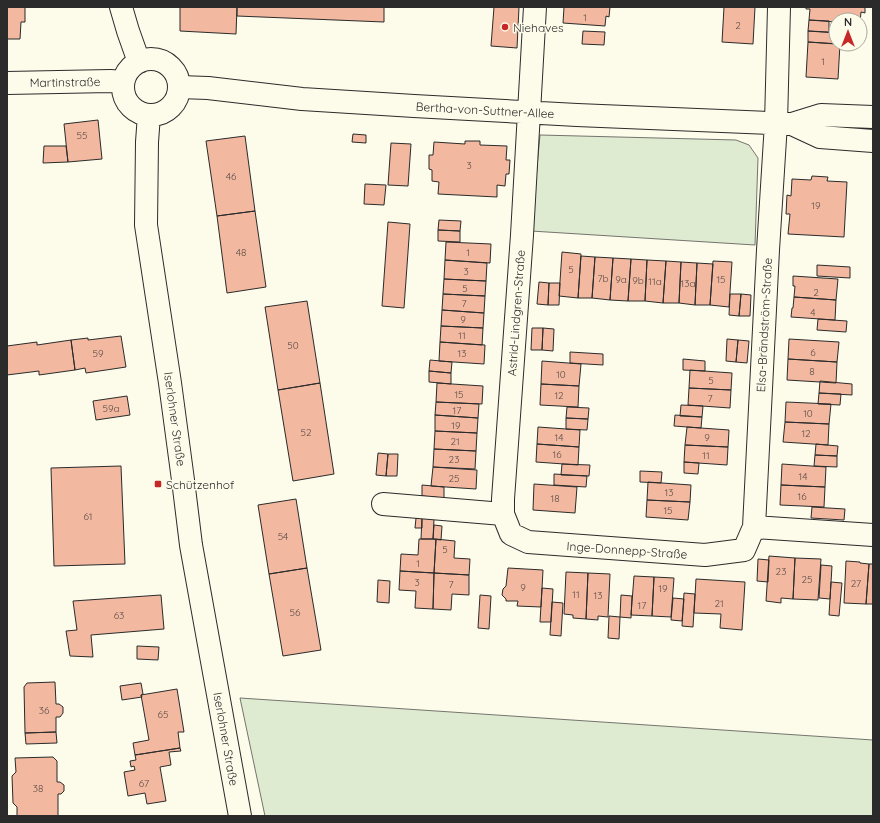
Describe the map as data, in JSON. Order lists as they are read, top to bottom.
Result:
{
  "streets": {
    "street": [
      "Martinstraße",
      "Bertha-von-Suttner-Allee",
      "Astrid-Lindgren-Straße",
      "Elsa-Brändström-Straße",
      "Iserlohner Straße",
      "Inge-Donnepp-Straße"
    ]
  },
  "crossings": [
    ["Martinstraße", "Bertha-von-Suttner-Allee"],
    ["Martinstraße", "Iserlohner Straße"],
    ["Bertha-von-Suttner-Allee", "Astrid-Lindgren-Straße"],
    ["Bertha-von-Suttner-Allee", "Elsa-Brändström-Straße"],
    ["Bertha-von-Suttner-Allee", "Iserlohner Straße"],
    ["Astrid-Lindgren-Straße", "Inge-Donnepp-Straße"],
    ["Elsa-Brändström-Straße", "Inge-Donnepp-Straße"]
  ],
  "places": {
    "other": ["Niehaves"],
    "transit": ["Schützenhof"]
  },
  "house_numbers": [
    "1",
    "2",
    "1",
    "55",
    "3",
    "46",
    "19",
    "48",
    "1",
    "5",
    "3",
    "7b",
    "9a",
    "15",
    "9b",
    "11a",
    "13a",
    "5",
    "2",
    "7",
    "4",
    "9",
    "11",
    "50",
    "6",
    "59",
    "13",
    "8",
    "10",
    "5",
    "15",
    "12",
    "7",
    "59a",
    "17",
    "10",
    "19",
    "52",
    "12",
    "14",
    "9",
    "21",
    "16",
    "11",
    "23",
    "14",
    "25",
    "13",
    "16",
    "18",
    "15",
    "61",
    "54",
    "5",
    "1",
    "23",
    "25",
    "3",
    "27",
    "7",
    "9",
    "19",
    "11",
    "13",
    "21",
    "17",
    "56",
    "63",
    "36",
    "65",
    "67",
    "38"
  ],
  "north": "top"
}
